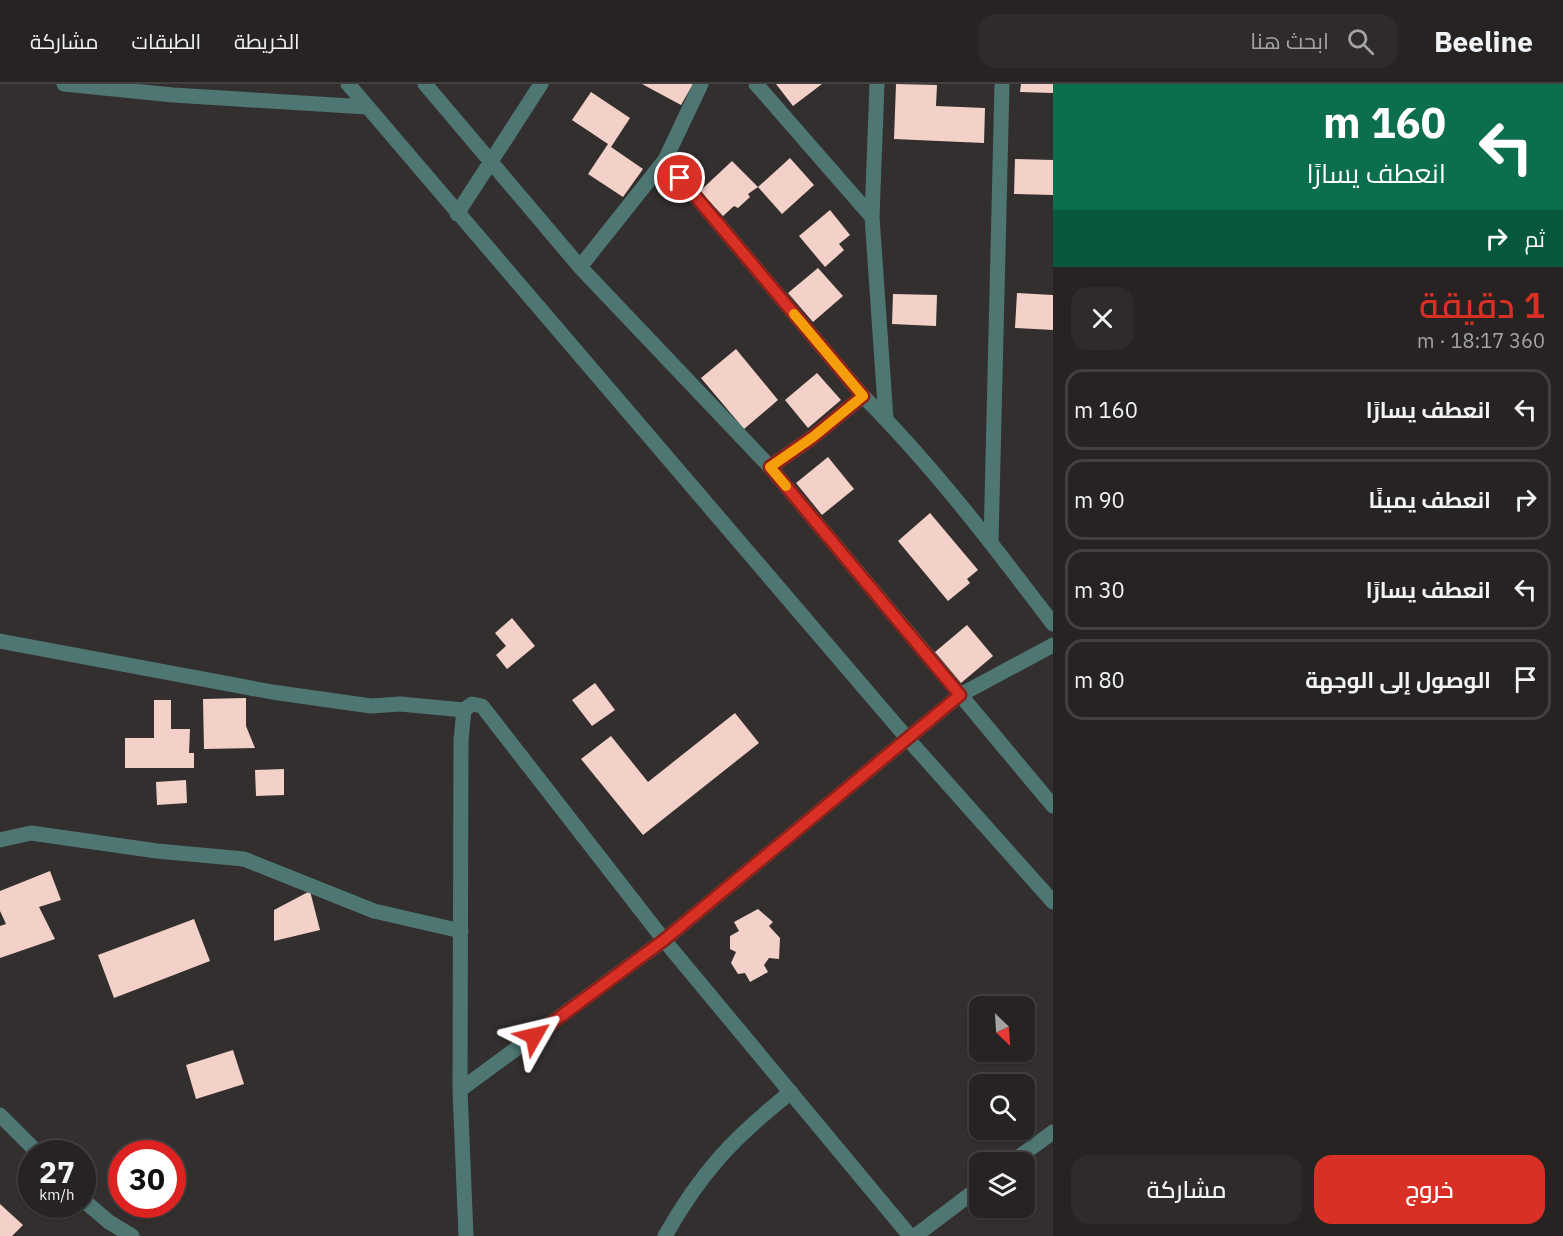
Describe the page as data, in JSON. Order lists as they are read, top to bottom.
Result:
{
  "north": "bottom right",
  "page": {
    "header": "Beeline",
    "search": "ابحث هنا",
    "nav": ["الخريطة", "الطبقات", "مشاركة"],
    "turn": ["160 m", "انعطف يسارًا"],
    "then": "ثم",
    "heading": ["1 دقيقة", "360 m · 18:17"],
    "list": [
      {
        "name": "انعطف يسارًا",
        "value": "160 m"
      },
      {
        "name": "انعطف يمينًا",
        "value": "90 m"
      },
      {
        "name": "انعطف يسارًا",
        "value": "30 m"
      },
      {
        "name": "الوصول إلى الوجهة",
        "value": "80 m"
      }
    ],
    "speed": "27 km/h",
    "limit": "30",
    "buttons": ["خروج", "مشاركة"]
  }
}
